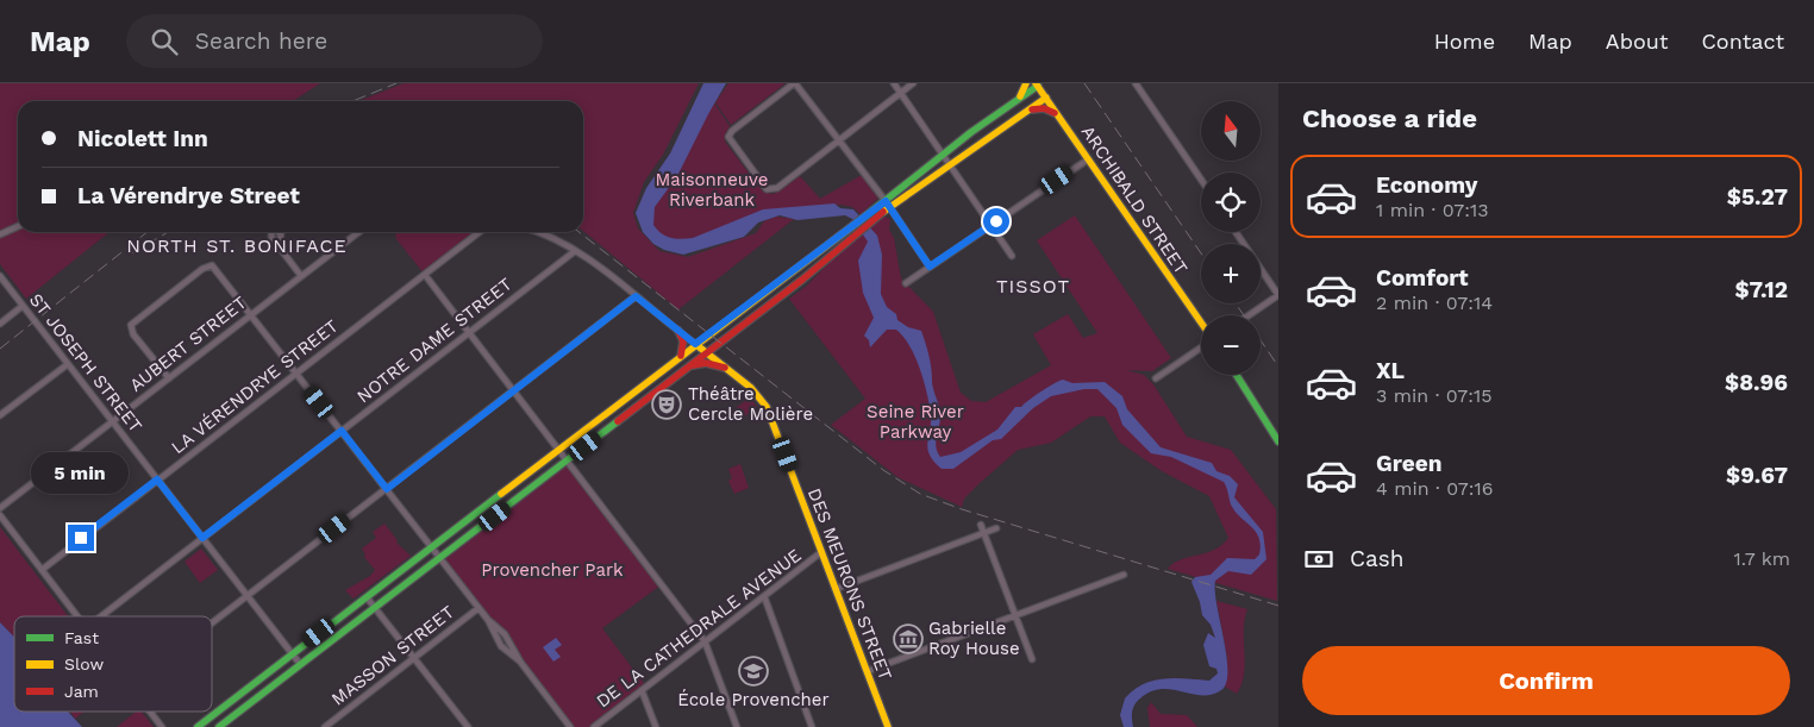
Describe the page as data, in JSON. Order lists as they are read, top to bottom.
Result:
{
  "streets": {
    "main road": ["ARCHIBALD STREET", "DES MEURONS STREET"],
    "street": [
      "NOTRE DAME STREET",
      "AUBERT STREET",
      "ST JOSEPH STREET",
      "LA VÉRENDRYE STREET",
      "DE LA CATHEDRALE AVENUE",
      "MASSON STREET"
    ]
  },
  "crossings": [
    ["NOTRE DAME STREET", "ST JOSEPH STREET"],
    ["AUBERT STREET", "ST JOSEPH STREET"],
    ["ST JOSEPH STREET", "LA VÉRENDRYE STREET"],
    ["DES MEURONS STREET", "DE LA CATHEDRALE AVENUE"]
  ],
  "districts": ["NORTH ST. BONIFACE", "TISSOT"],
  "parks": ["Maisonneuve Riverbank", "Seine River Parkway", "Provencher Park"],
  "places": {
    "theatre": ["Théâtre Cercle Molière"],
    "museum": ["Gabrielle Roy House"],
    "school or university": ["École Provencher"]
  },
  "legend": ["Fast", "Slow", "Jam"],
  "north": "top",
  "page": {
    "header": "Map",
    "search": "Search here",
    "nav": [
      "Home",
      "Map",
      "About",
      "Contact"
    ],
    "heading": "Choose a ride",
    "map_buttons": ["+", "−"],
    "banner": ["Nicolett Inn", "La Vérendrye Street"],
    "list": [
      {
        "name": "Economy",
        "note": "1 min · 07:13",
        "value": "$5.27"
      },
      {
        "name": "Comfort",
        "note": "2 min · 07:14",
        "value": "$7.12"
      },
      {
        "name": "XL",
        "note": "3 min · 07:15",
        "value": "$8.96"
      },
      {
        "name": "Green",
        "note": "4 min · 07:16",
        "value": "$9.67"
      }
    ],
    "bubble": "5 min",
    "pay": ["Cash", "1.7 km"],
    "buttons": "Confirm"
  }
}
